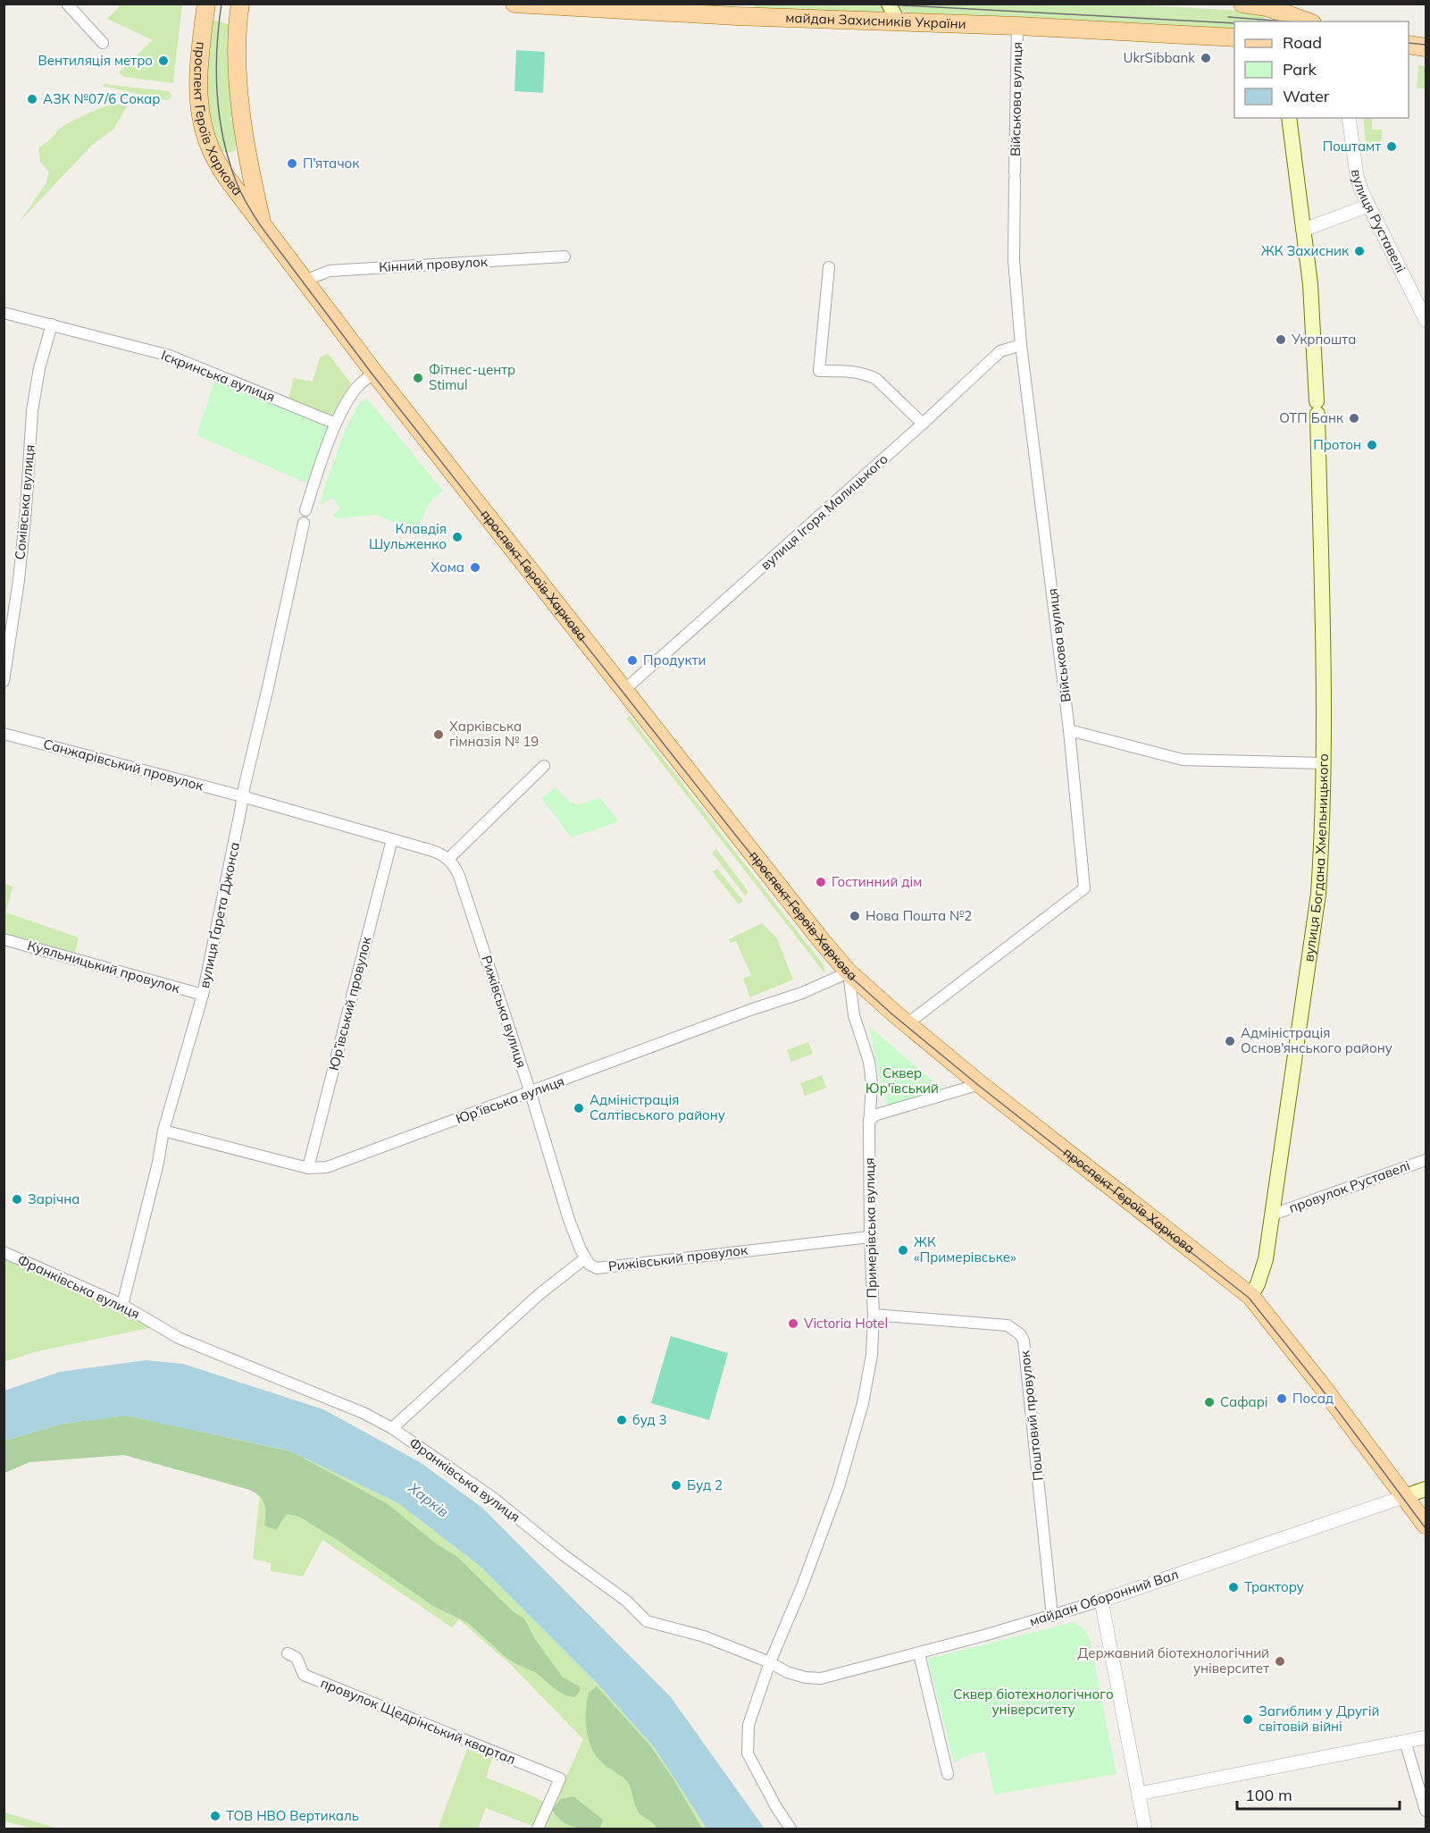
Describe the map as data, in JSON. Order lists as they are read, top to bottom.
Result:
{
  "streets": {
    "main road": ["майдан Захисників України", "проспект Героїв Харкова", "вулиця Богдана Хмельницького"],
    "street": [
      "Військова вулиця",
      "вулиця Руставелі",
      "Кінний провулок",
      "Іскринська вулиця",
      "Сомівська вулиця",
      "вулиця Ігоря Малицького",
      "Санжарівський провулок",
      "вулиця Ґарета Джонса",
      "Куяльницький провулок",
      "Юр’ївський провулок",
      "Рижівська вулиця",
      "Юр’ївська вулиця",
      "провулок Руставелі",
      "Примерівська вулиця",
      "Рижівський провулок",
      "Франківська вулиця",
      "Поштовий провулок",
      "майдан Оборонний Вал",
      "провулок Щедрінський квартал"
    ]
  },
  "crossings": [
    ["майдан Захисників України", "Військова вулиця"],
    ["Військова вулиця", "проспект Героїв Харкова"],
    ["Військова вулиця", "вулиця Ігоря Малицького"],
    ["проспект Героїв Харкова", "Кінний провулок"],
    ["проспект Героїв Харкова", "вулиця Ігоря Малицького"],
    ["проспект Героїв Харкова", "вулиця Богдана Хмельницького"],
    ["проспект Героїв Харкова", "Юр’ївська вулиця"],
    ["проспект Героїв Харкова", "Примерівська вулиця"],
    ["проспект Героїв Харкова", "майдан Оборонний Вал"],
    ["Іскринська вулиця", "Сомівська вулиця"],
    ["Санжарівський провулок", "вулиця Ґарета Джонса"],
    ["вулиця Богдана Хмельницького", "провулок Руставелі"],
    ["вулиця Ґарета Джонса", "Куяльницький провулок"],
    ["вулиця Ґарета Джонса", "Юр’ївська вулиця"],
    ["вулиця Ґарета Джонса", "Франківська вулиця"],
    ["Юр’ївський провулок", "Юр’ївська вулиця"],
    ["Рижівська вулиця", "Юр’ївська вулиця"],
    ["Рижівська вулиця", "Рижівський провулок"],
    ["Юр’ївська вулиця", "Примерівська вулиця"],
    ["Примерівська вулиця", "Рижівський провулок"],
    ["Примерівська вулиця", "Франківська вулиця"],
    ["Примерівська вулиця", "Поштовий провулок"],
    ["Франківська вулиця", "майдан Оборонний Вал"],
    ["Поштовий провулок", "майдан Оборонний Вал"]
  ],
  "water": ["Харків"],
  "parks": ["Сквер Юр'ївський", "Сквер біотехнологічного університету"],
  "places": [
    "UkrSibbank",
    "Вентиляція метро",
    "АЗК №07/6 Сокар",
    "Поштамт",
    "П'ятачок",
    "ЖК Захисник",
    "Укрпошта",
    "Фітнес-центр Stimul",
    "ОТП Банк",
    "Протон",
    "Клавдія Шульженко",
    "Хома",
    "Продукти",
    "Харківська гімназія № 19",
    "Гостинний дім",
    "Нова Пошта №2",
    "Адміністрація Основ'янського району",
    "Адміністрація Салтівського району",
    "Зарічна",
    "ЖК «Примерівське»",
    "Victoria Hotel",
    "Посад",
    "Сафарі",
    "буд 3",
    "Буд 2",
    "Трактору",
    "Державний біотехнологічний університет",
    "Загиблим у Другій світовій війні",
    "ТОВ НВО Вертикаль"
  ],
  "legend": ["Road", "Park", "Water"],
  "scale_bar": "100 m"
}
